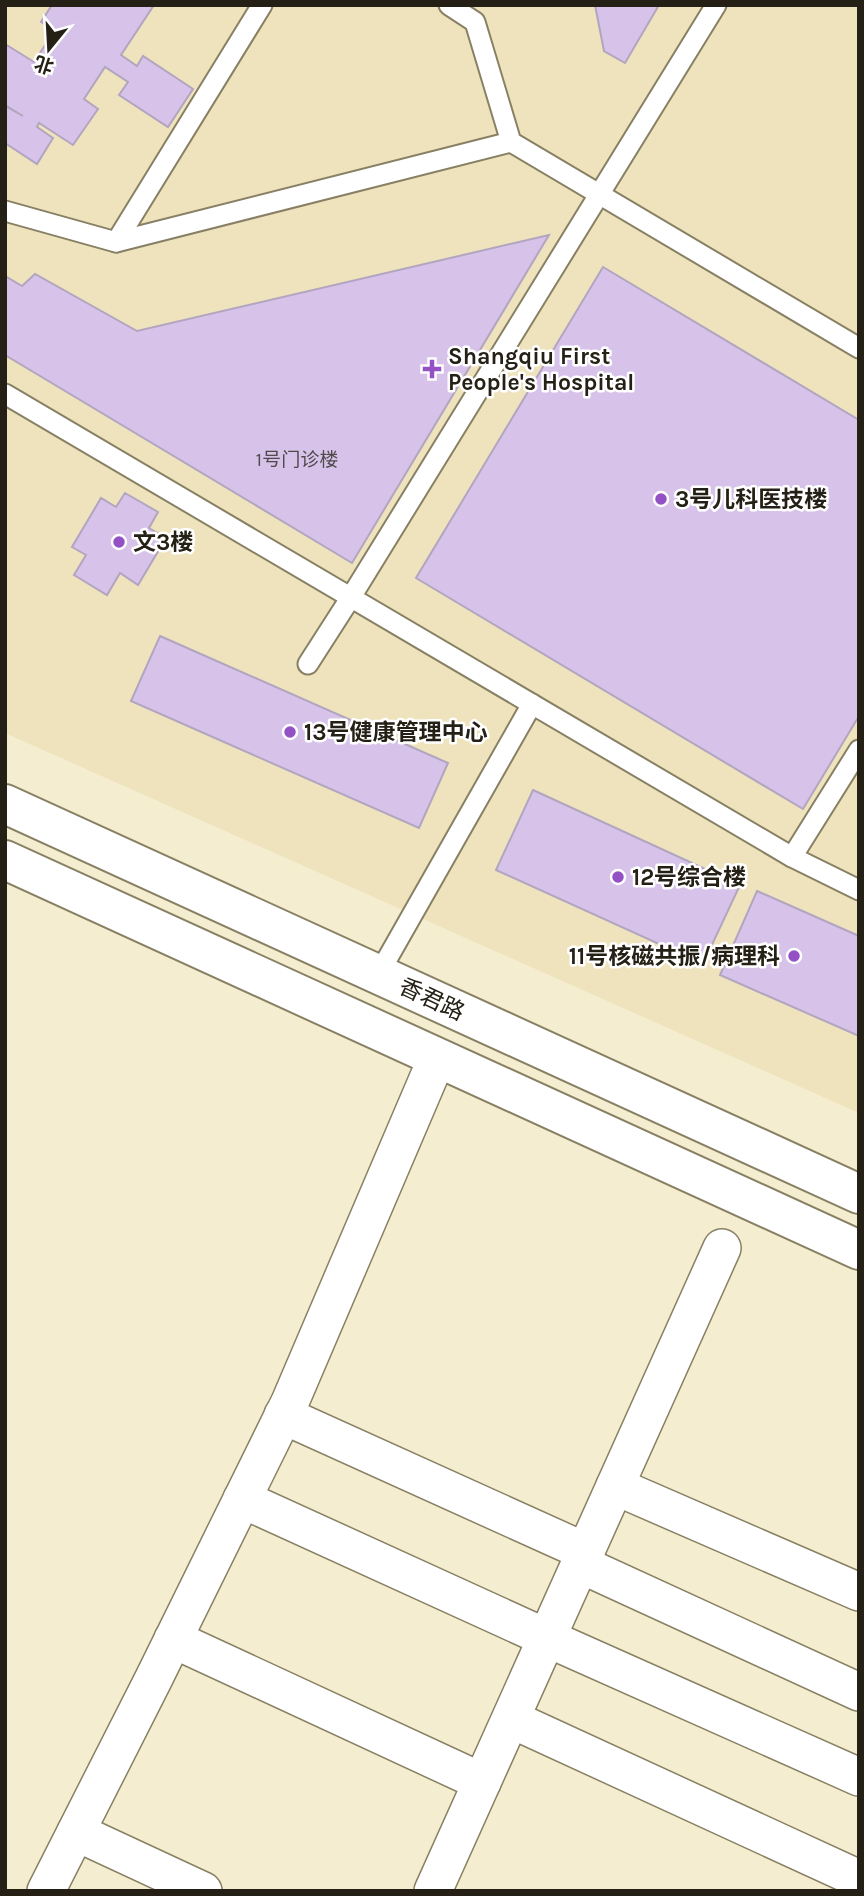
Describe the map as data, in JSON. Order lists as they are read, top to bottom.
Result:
{
  "streets": {
    "main road": ["香君路"]
  },
  "places": {
    "health": ["Shangqiu First People's Hospital"],
    "other": [
      "3号儿科医技楼",
      "文3楼",
      "13号健康管理中心",
      "12号综合楼",
      "11号核磁共振/病理科"
    ]
  },
  "house_numbers": ["1号门诊楼"],
  "north": "bottom"
}
